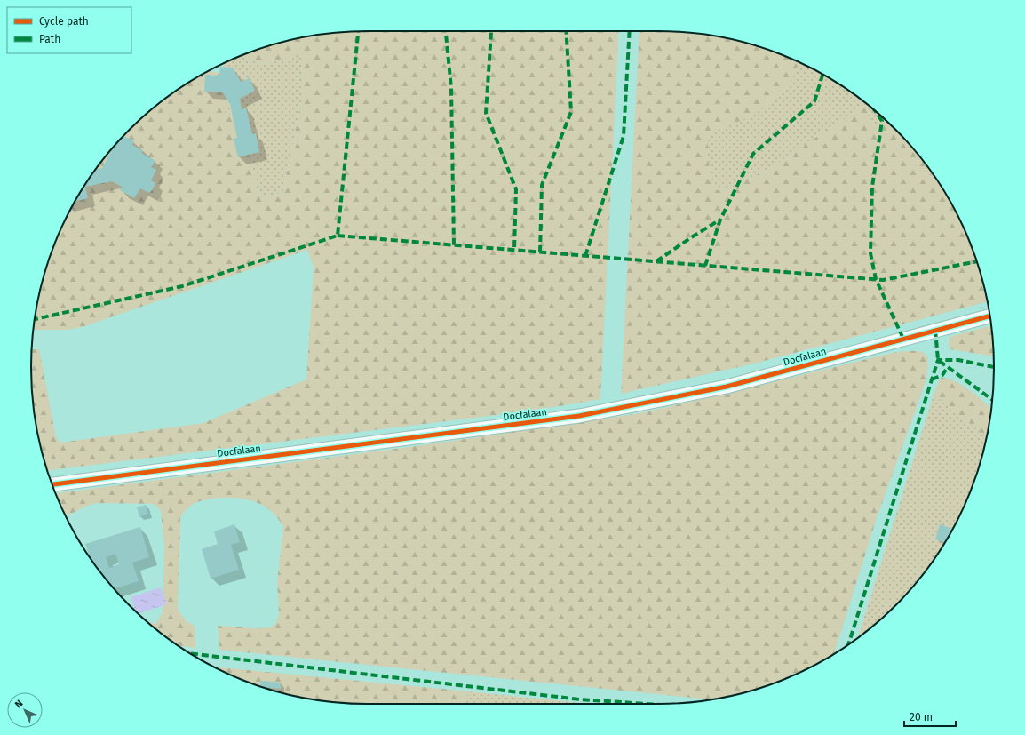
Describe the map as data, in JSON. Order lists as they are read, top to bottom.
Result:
{
  "streets": {
    "street": ["Docfalaan"]
  },
  "legend": ["Cycle path", "Path"],
  "scale_bar": "20 m",
  "north": "top left"
}
